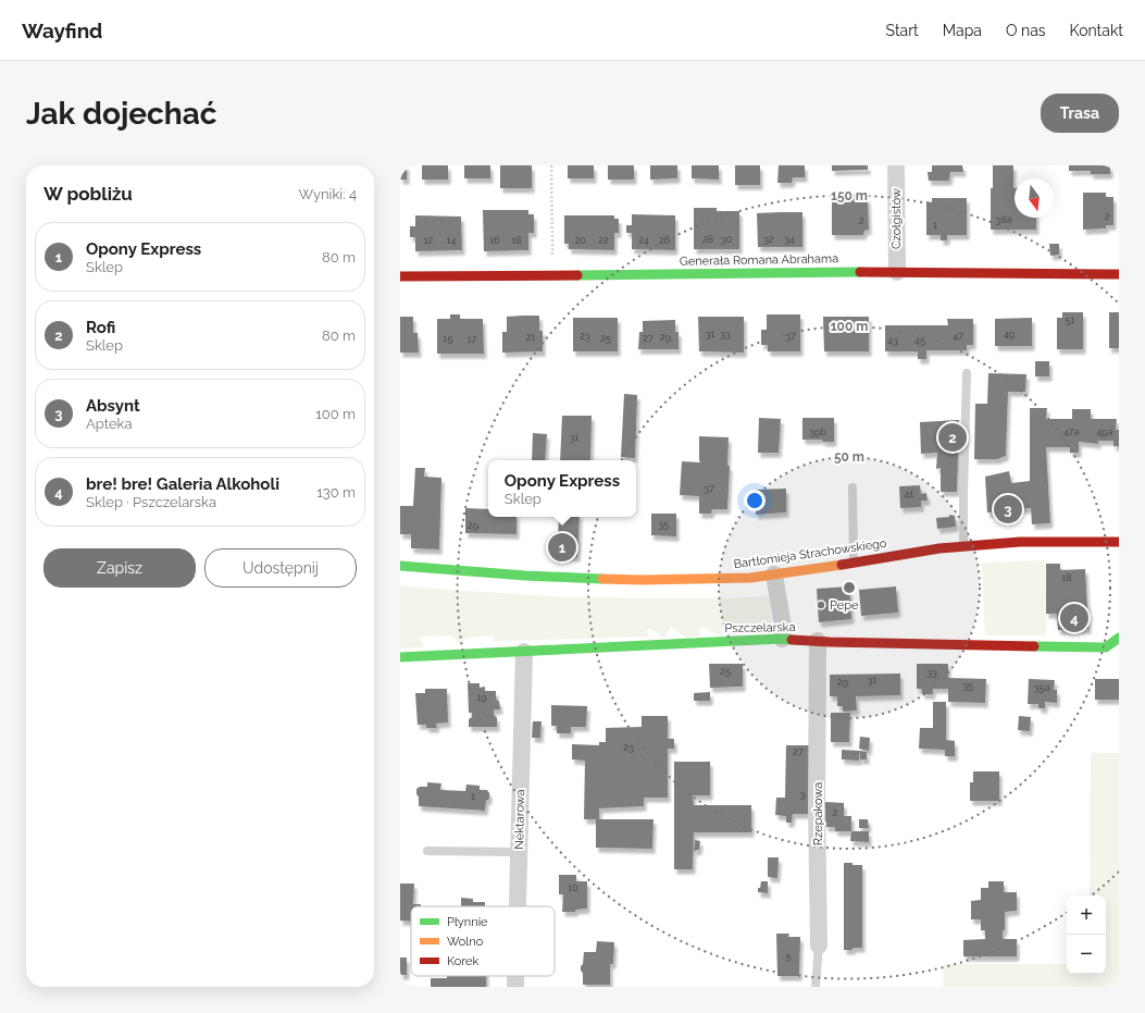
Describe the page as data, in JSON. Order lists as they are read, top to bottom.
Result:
{
  "streets": {
    "street": [
      "Czołgistów",
      "Generała Romana Abrahama",
      "Bartłomieja Strachowskiego",
      "Pszczelarska",
      "Rzepakowa",
      "Nektarowa"
    ]
  },
  "crossings": [
    ["Czołgistów", "Generała Romana Abrahama"],
    ["Pszczelarska", "Rzepakowa"],
    ["Pszczelarska", "Nektarowa"]
  ],
  "places": ["Pepe"],
  "house_numbers": [
    "2",
    "38a",
    "2",
    "1",
    "28",
    "30",
    "32",
    "34",
    "12",
    "14",
    "16",
    "18",
    "20",
    "22",
    "24",
    "26",
    "51",
    "31",
    "33",
    "49",
    "23",
    "37",
    "47",
    "21",
    "29",
    "15",
    "25",
    "27",
    "17",
    "43",
    "45",
    "39b",
    "47a",
    "49a",
    "31",
    "37",
    "41",
    "35",
    "29",
    "18",
    "25",
    "33",
    "31",
    "29",
    "35",
    "35a",
    "19",
    "23",
    "27",
    "3",
    "1",
    "2",
    "10",
    "5"
  ],
  "legend": ["Płynnie", "Wolno", "Korek"],
  "north": "bottom",
  "page": {
    "header": "Wayfind",
    "nav": [
      "Start",
      "Mapa",
      "O nas",
      "Kontakt"
    ],
    "buttons": [
      "Trasa",
      ["Zapisz", "Udostępnij"]
    ],
    "title": "Jak dojechać",
    "heading": ["W pobliżu", "Wyniki: 4"],
    "list": [
      {
        "mark": "1",
        "name": "Opony Express",
        "note": "Sklep",
        "value": "80 m"
      },
      {
        "mark": "2",
        "name": "Rofi",
        "note": "Sklep",
        "value": "80 m"
      },
      {
        "mark": "3",
        "name": "Absynt",
        "note": "Apteka",
        "value": "100 m"
      },
      {
        "mark": "4",
        "name": "bre! bre! Galeria Alkoholi",
        "note": "Sklep · Pszczelarska",
        "value": "130 m"
      }
    ],
    "pins": [
      "2",
      "3",
      "1",
      "4"
    ],
    "popup": ["Opony Express", "Sklep"],
    "map_buttons": ["+", "−"]
  },
  "rings": ["150 m", "100 m", "50 m"]
}
